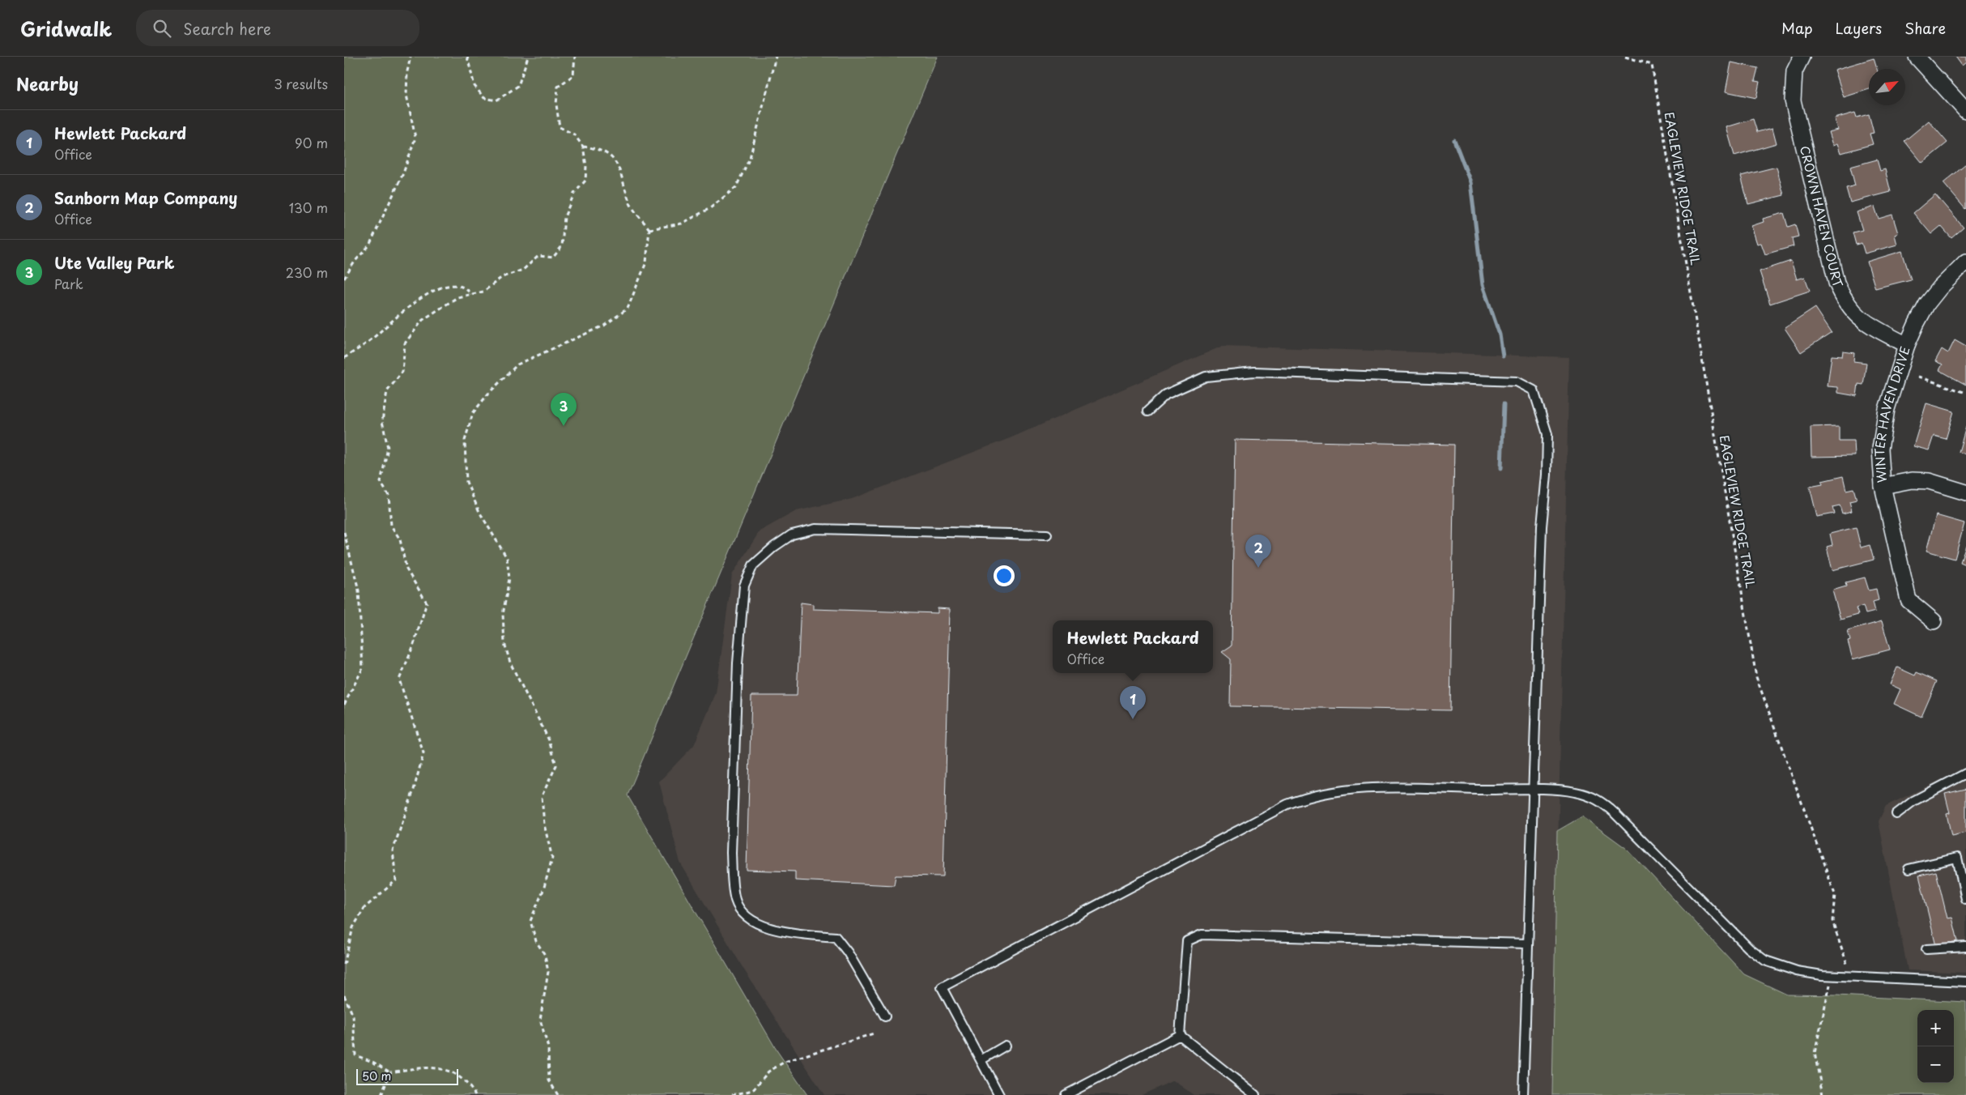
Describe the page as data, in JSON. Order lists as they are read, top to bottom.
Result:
{
  "streets": {
    "street": ["CROWN HAVEN COURT", "WINTER HAVEN DRIVE"],
    "path": ["EAGLEVIEW RIDGE TRAIL"]
  },
  "crossings": [
    ["CROWN HAVEN COURT", "WINTER HAVEN DRIVE"]
  ],
  "scale_bar": "50 m",
  "north": "top right",
  "page": {
    "header": "Gridwalk",
    "search": "Search here",
    "nav": ["Map", "Layers", "Share"],
    "heading": ["Nearby", "3 results"],
    "list": [
      {
        "mark": "1",
        "name": "Hewlett Packard",
        "note": "Office",
        "value": "90 m"
      },
      {
        "mark": "2",
        "name": "Sanborn Map Company",
        "note": "Office",
        "value": "130 m"
      },
      {
        "mark": "3",
        "name": "Ute Valley Park",
        "note": "Park",
        "value": "230 m"
      }
    ],
    "pins": ["3", "2", "1"],
    "popup": ["Hewlett Packard", "Office"],
    "map_buttons": ["+", "−"],
    "scale": "50 m"
  }
}
